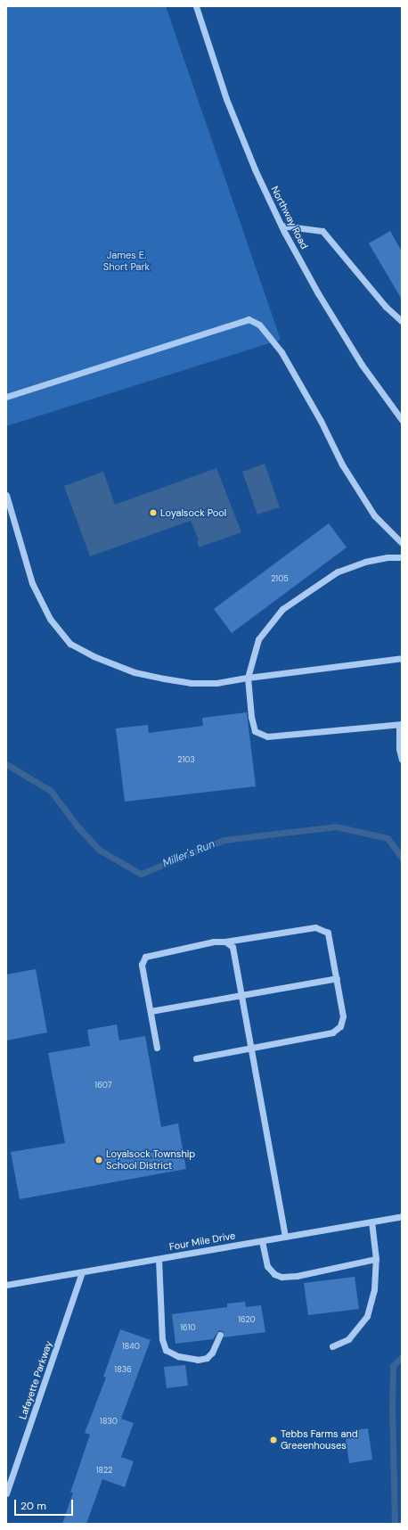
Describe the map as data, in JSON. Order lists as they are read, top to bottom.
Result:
{
  "streets": {
    "street": ["Northway Road", "Four Mile Drive", "Lafayette Parkway"]
  },
  "crossings": [
    ["Four Mile Drive", "Lafayette Parkway"]
  ],
  "water": ["Miller's Run"],
  "parks": ["James E. Short Park"],
  "places": ["Loyalsock Pool", "Loyalsock Township School District", "Tebbs Farms and Greeenhouses"],
  "house_numbers": [
    "2105",
    "2103",
    "1607",
    "1620",
    "1610",
    "1840",
    "1836",
    "1830",
    "1822"
  ],
  "scale_bar": "20 m"
}
